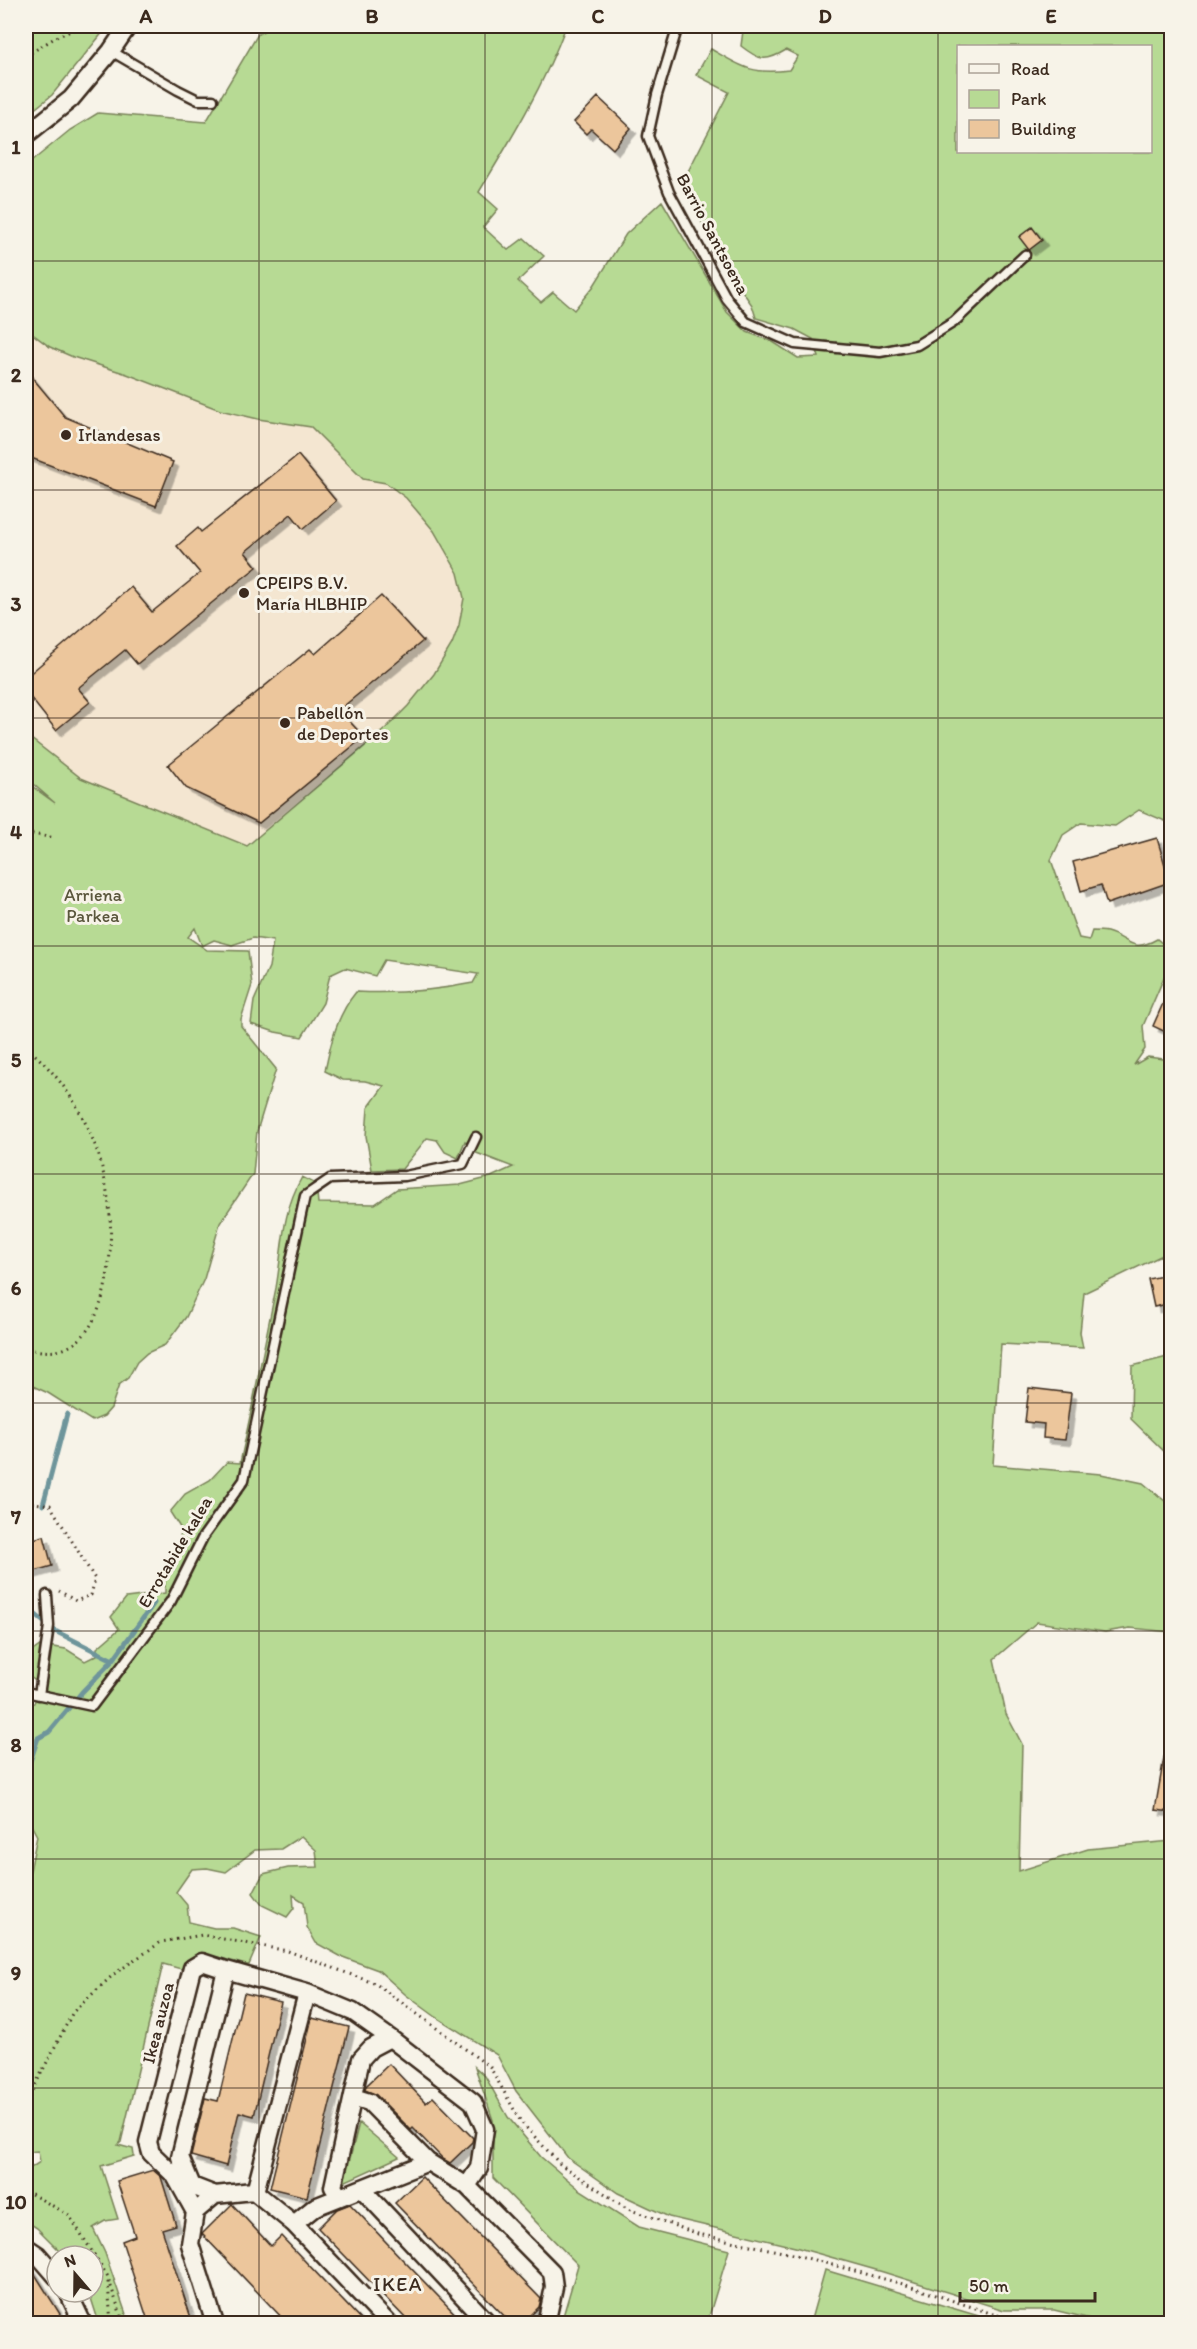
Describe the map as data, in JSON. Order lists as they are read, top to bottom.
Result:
{
  "streets": {
    "street": ["Ikea auzoa"],
    "lane": ["Barrio Santsoena", "Errotabide kalea"]
  },
  "districts": ["IKEA"],
  "parks": ["Arriena Parkea"],
  "places": ["Irlandesas", "CPEIPS B.V. María HLBHIP", "Pabellón de Deportes"],
  "legend": ["Road", "Park", "Building"],
  "scale_bar": "50 m",
  "north": "top",
  "grid": {
    "columns": [
      "A",
      "B",
      "C",
      "D",
      "E"
    ],
    "rows": [
      "1",
      "2",
      "3",
      "4",
      "5",
      "6",
      "7",
      "8",
      "9",
      "10"
    ]
  }
}
